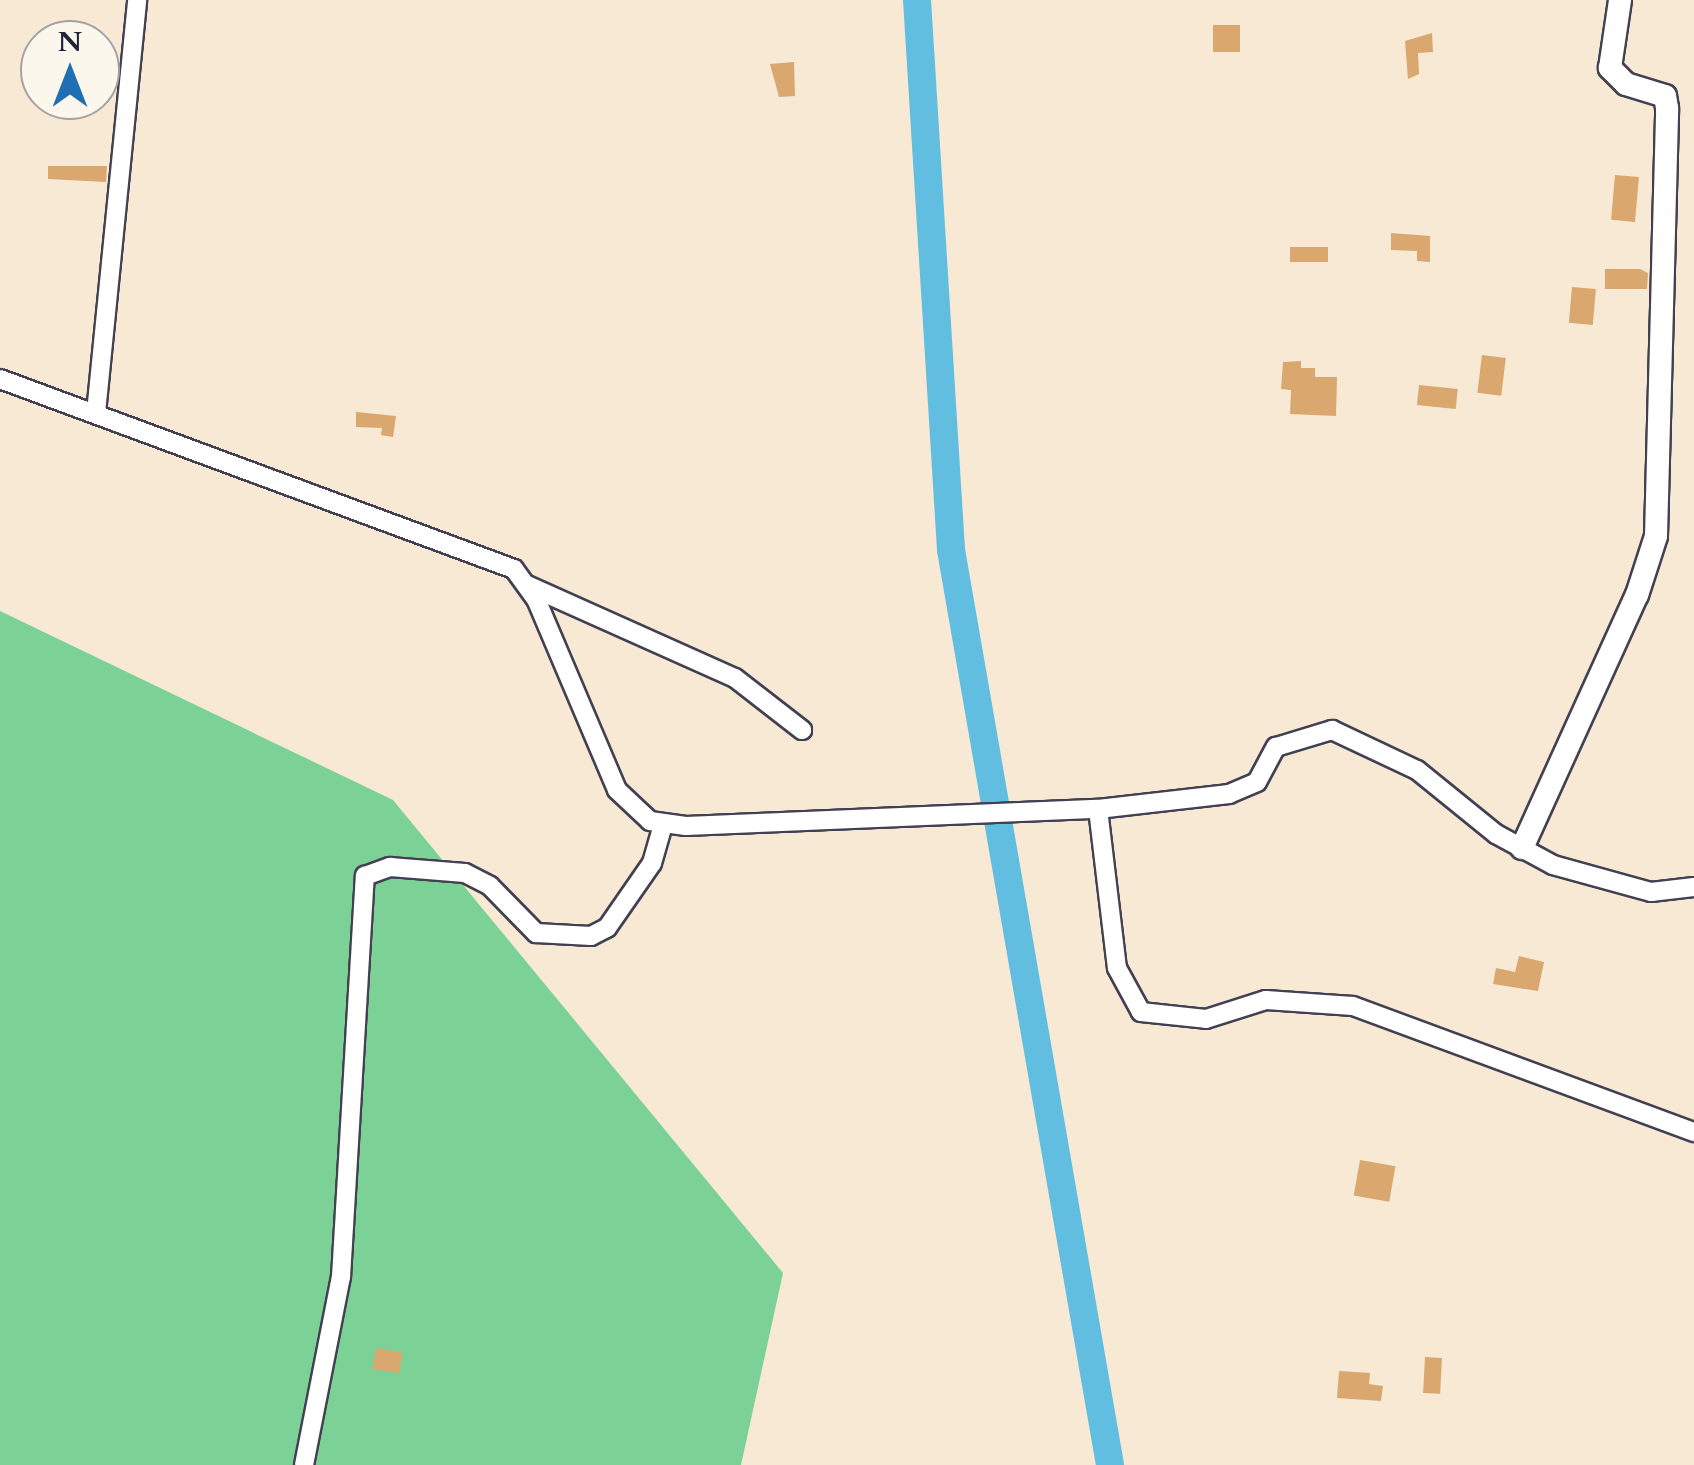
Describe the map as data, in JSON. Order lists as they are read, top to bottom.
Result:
{
  "north": "top"
}
